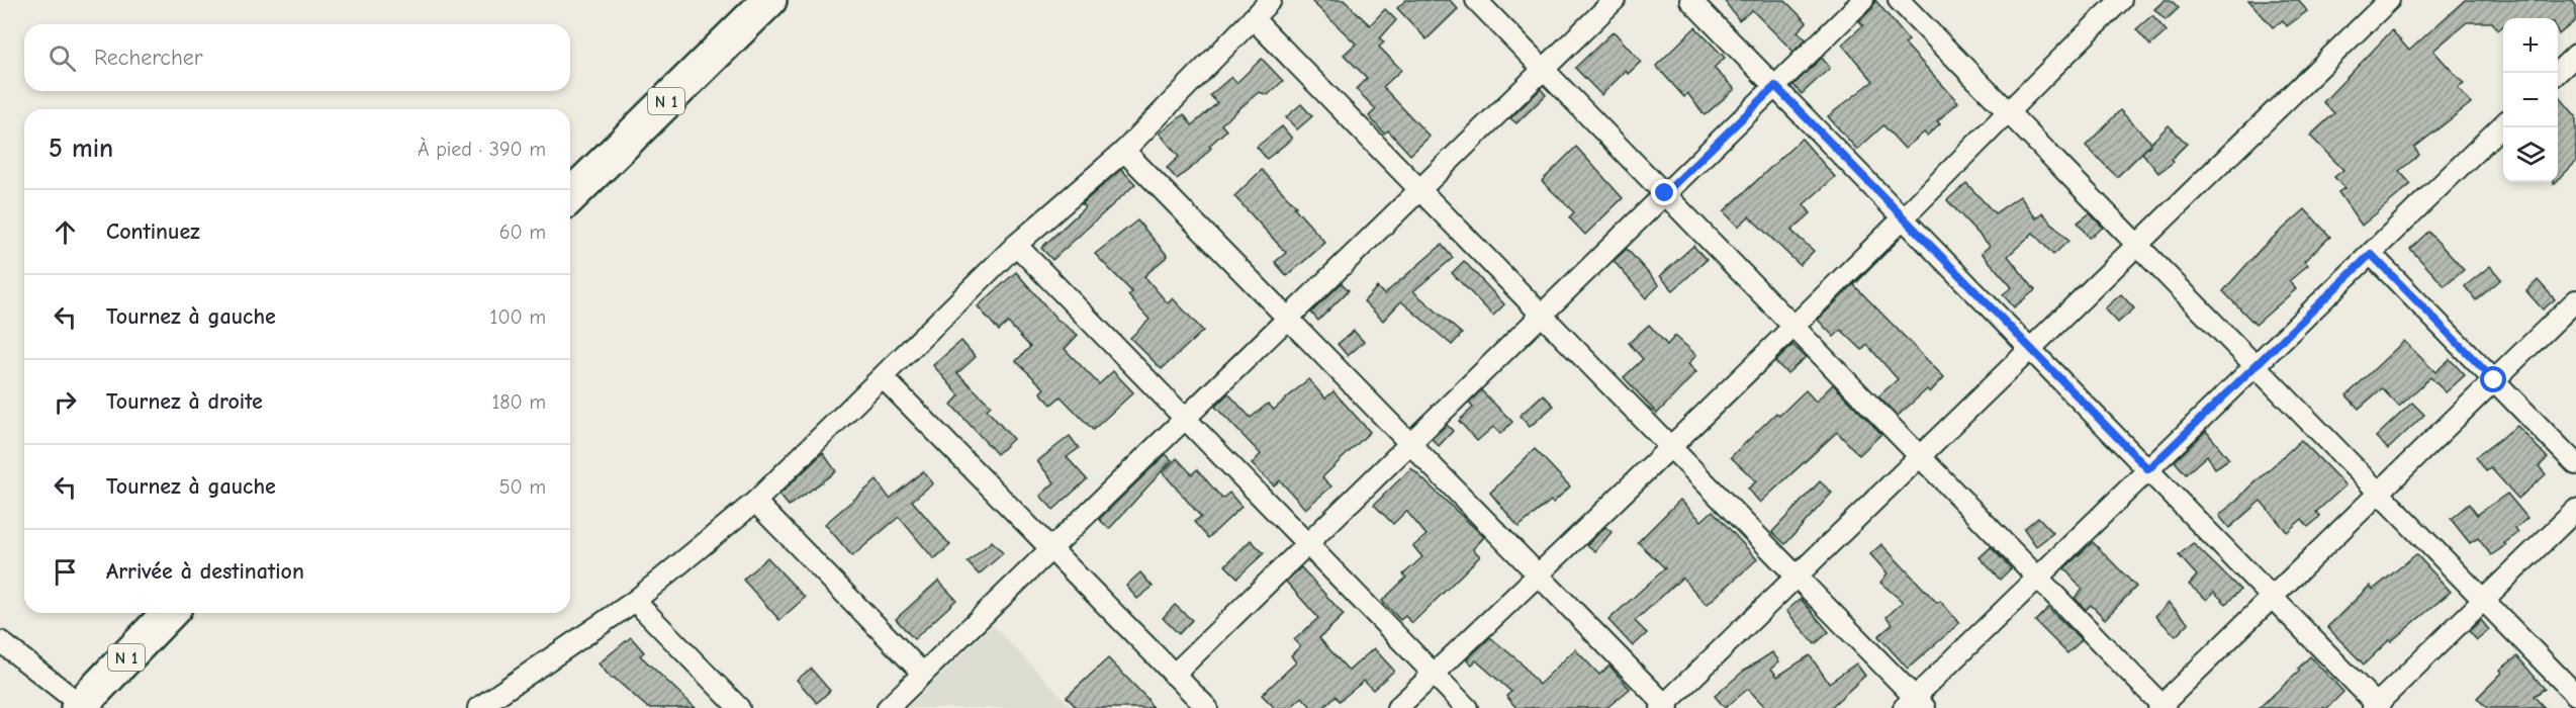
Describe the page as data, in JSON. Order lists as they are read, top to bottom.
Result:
{
  "streets": {
    "highway": ["N 1"]
  },
  "page": {
    "map_buttons": ["+", "−"],
    "search": "Rechercher",
    "heading": ["5 min", "À pied · 390 m"],
    "list": [
      ["Continuez", "60 m"],
      ["Tournez à gauche", "100 m"],
      ["Tournez à droite", "180 m"],
      ["Tournez à gauche", "50 m"],
      "Arrivée à destination"
    ]
  }
}
